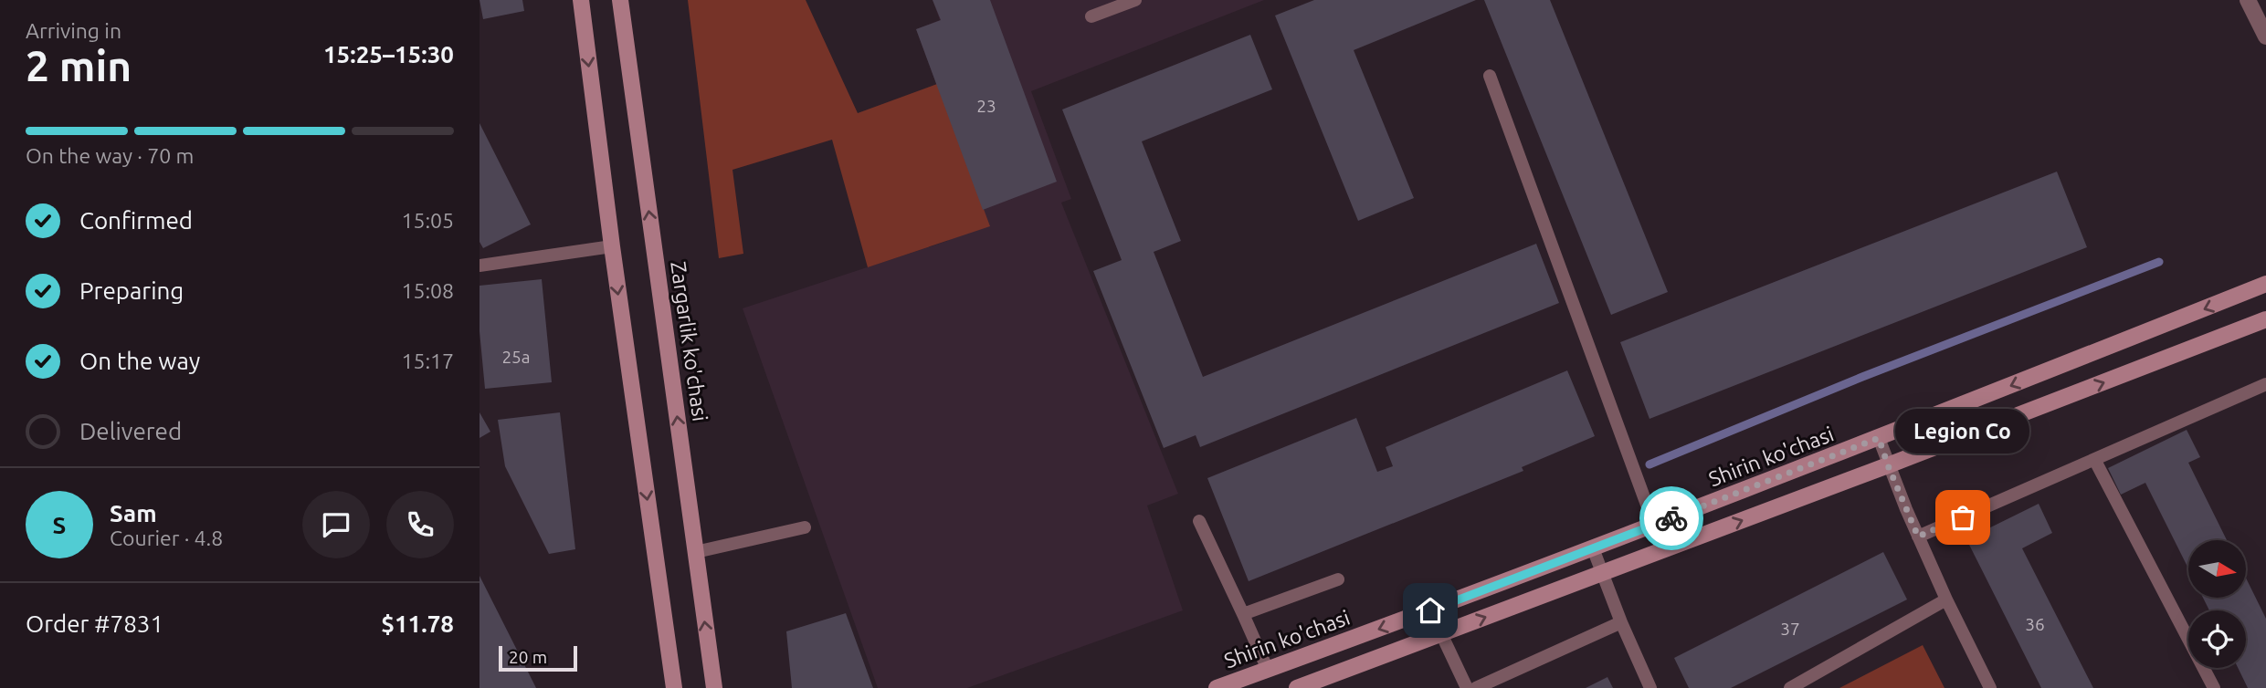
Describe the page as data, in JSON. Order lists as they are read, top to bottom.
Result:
{
  "streets": {
    "main road": ["Zargarlik ko'chasi", "Shirin ko'chasi"]
  },
  "places": ["Legion Co"],
  "house_numbers": [
    "23",
    "25a",
    "36",
    "37"
  ],
  "scale_bar": "20 m",
  "north": "right",
  "page": {
    "heading": ["2 min", "Arriving in", "15:25–15:30"],
    "panel": [
      "Sam",
      "Courier · 4.8",
      "Order #7831",
      "$11.78"
    ],
    "bar": "On the way · 70 m",
    "list": [
      ["Confirmed", "15:05"],
      ["Preparing", "15:08"],
      ["On the way", "15:17"],
      "Delivered"
    ],
    "bubble": "Legion Co",
    "round": "S",
    "scale": "20 m"
  }
}
